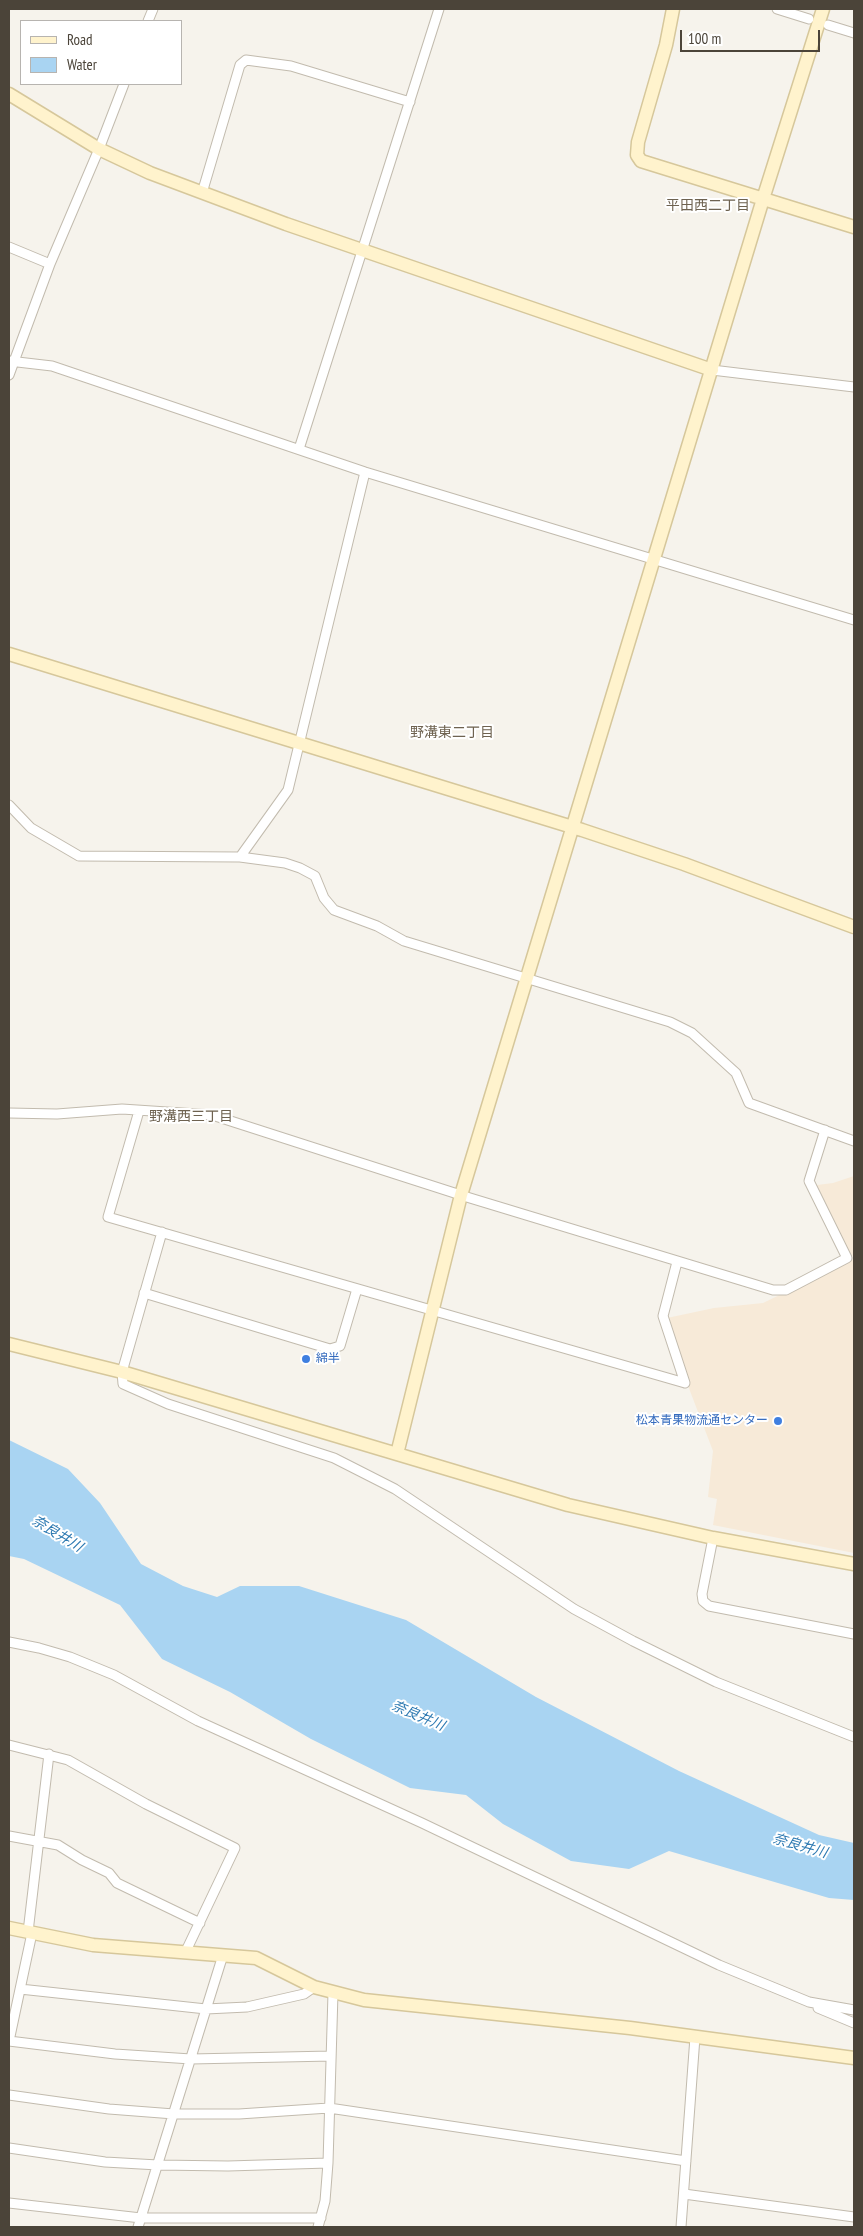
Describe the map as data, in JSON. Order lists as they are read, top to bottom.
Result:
{
  "districts": ["平田西二丁目", "野溝東二丁目", "野溝西三丁目"],
  "water": ["奈良井川"],
  "places": ["綿半", "松本青果物流通センター"],
  "legend": ["Road", "Water"],
  "scale_bar": "100 m"
}
